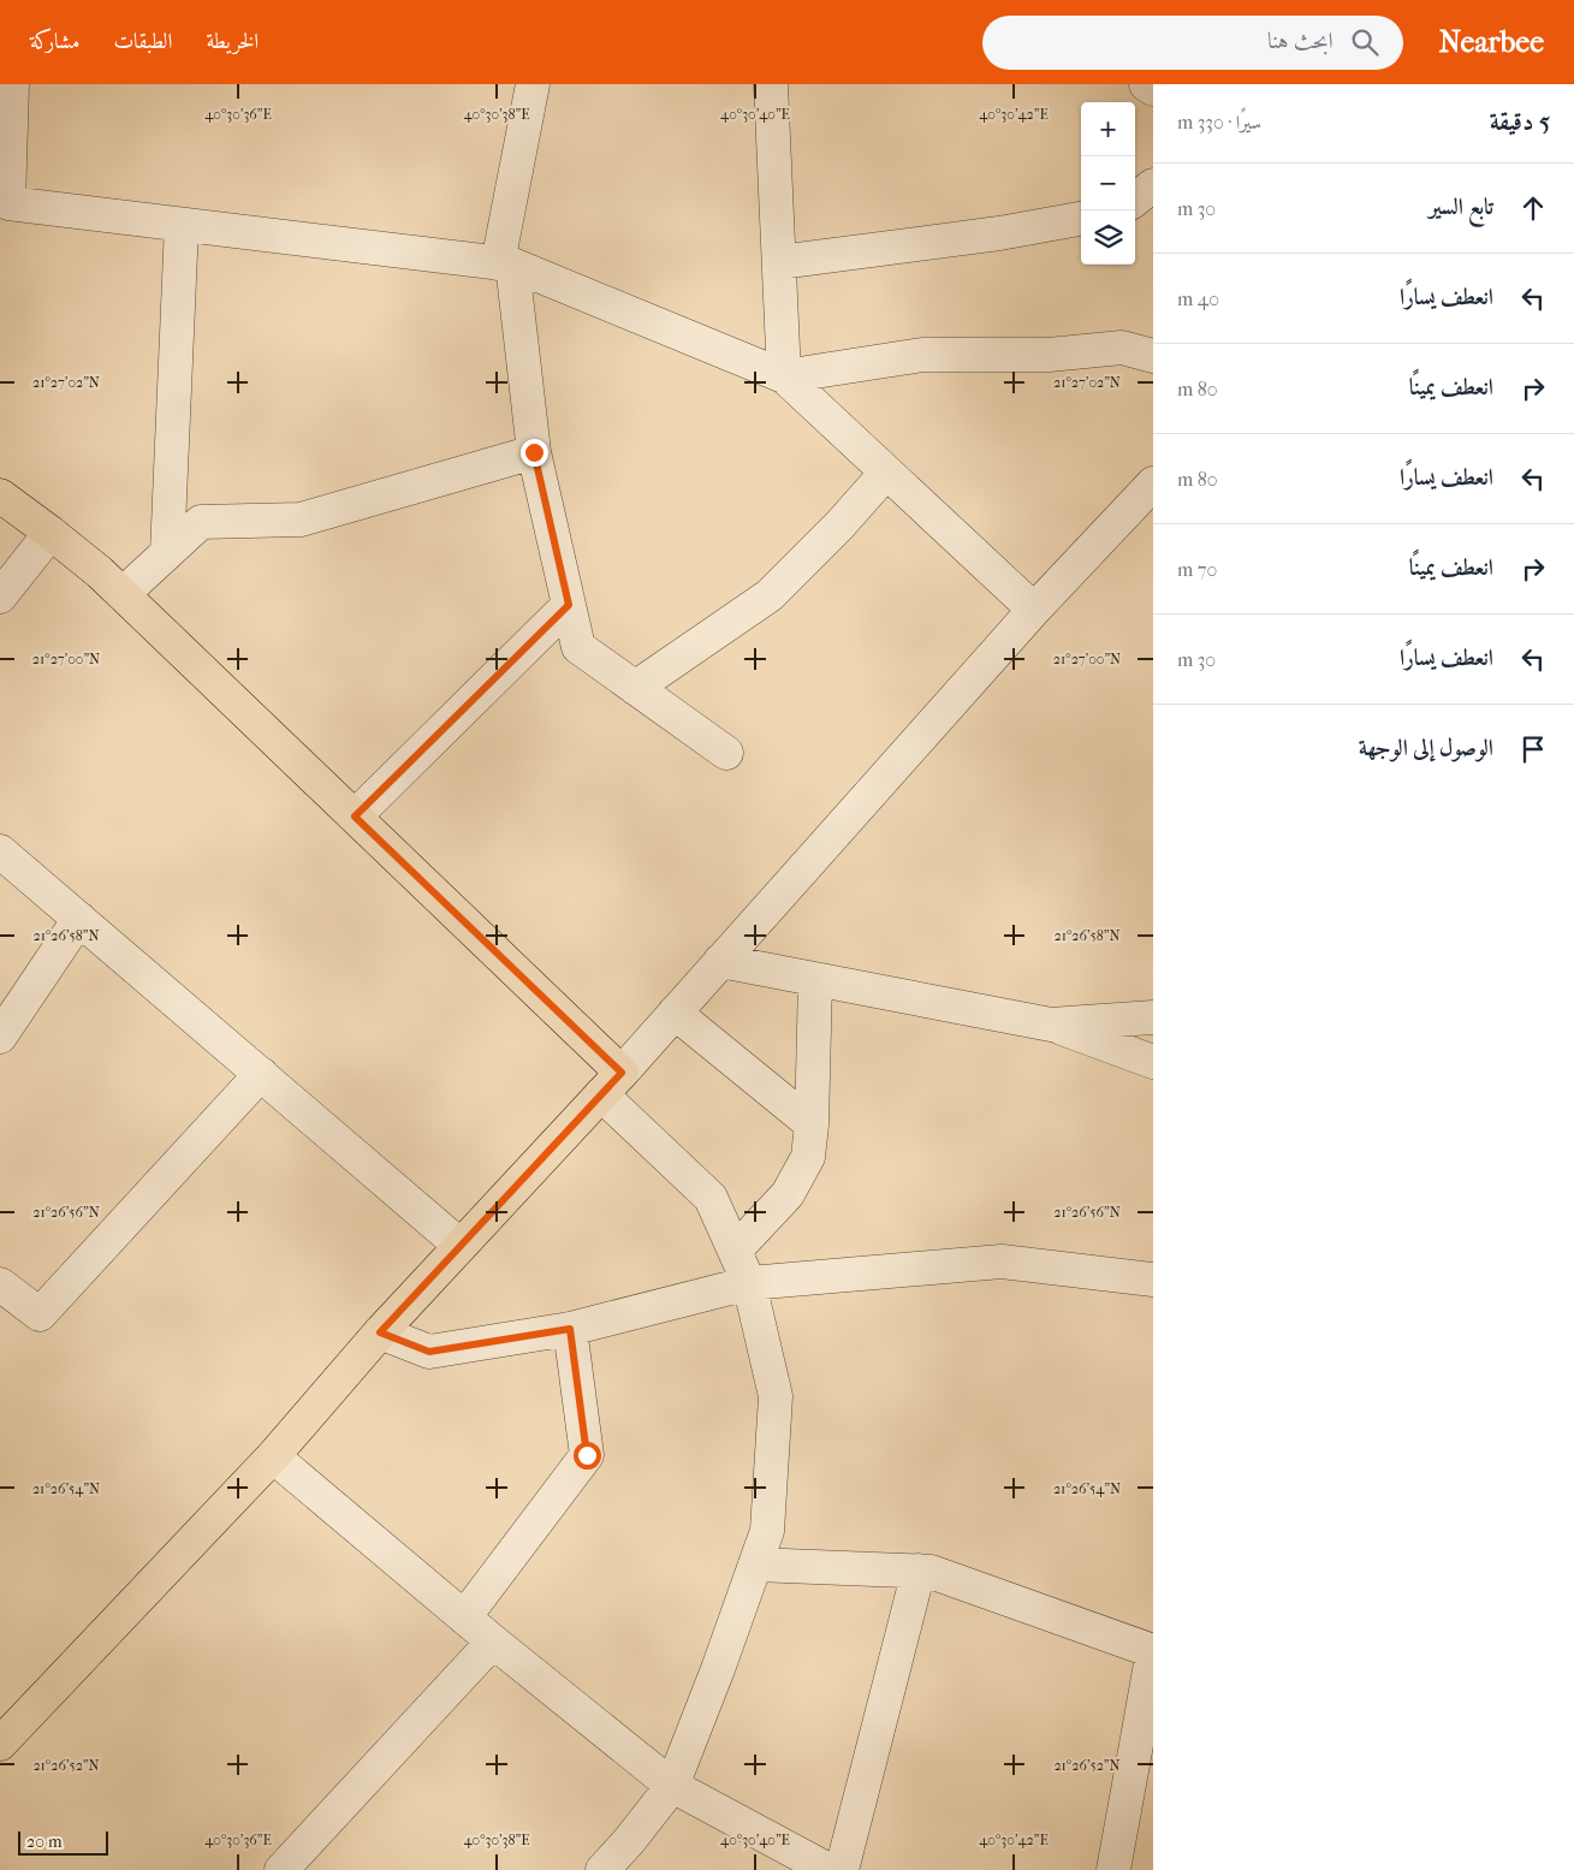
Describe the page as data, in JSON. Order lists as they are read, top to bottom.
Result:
{
  "scale_bar": "20 m",
  "page": {
    "header": "Nearbee",
    "search": "ابحث هنا",
    "nav": ["الخريطة", "الطبقات", "مشاركة"],
    "heading": ["5 دقيقة", "سيرًا · 330 m"],
    "map_buttons": ["+", "−"],
    "list": [
      ["تابع السير", "30 m"],
      ["انعطف يسارًا", "40 m"],
      ["انعطف يمينًا", "80 m"],
      ["انعطف يسارًا", "80 m"],
      ["انعطف يمينًا", "70 m"],
      ["انعطف يسارًا", "30 m"],
      "الوصول إلى الوجهة"
    ],
    "scale": "20 m"
  },
  "coordinates": [
    "40°30'36\"E",
    "40°30'38\"E",
    "40°30'40\"E",
    "40°30'42\"E",
    "21°27'02\"N",
    "21°27'00\"N",
    "21°26'58\"N",
    "21°26'56\"N",
    "21°26'54\"N",
    "21°26'52\"N"
  ]
}
